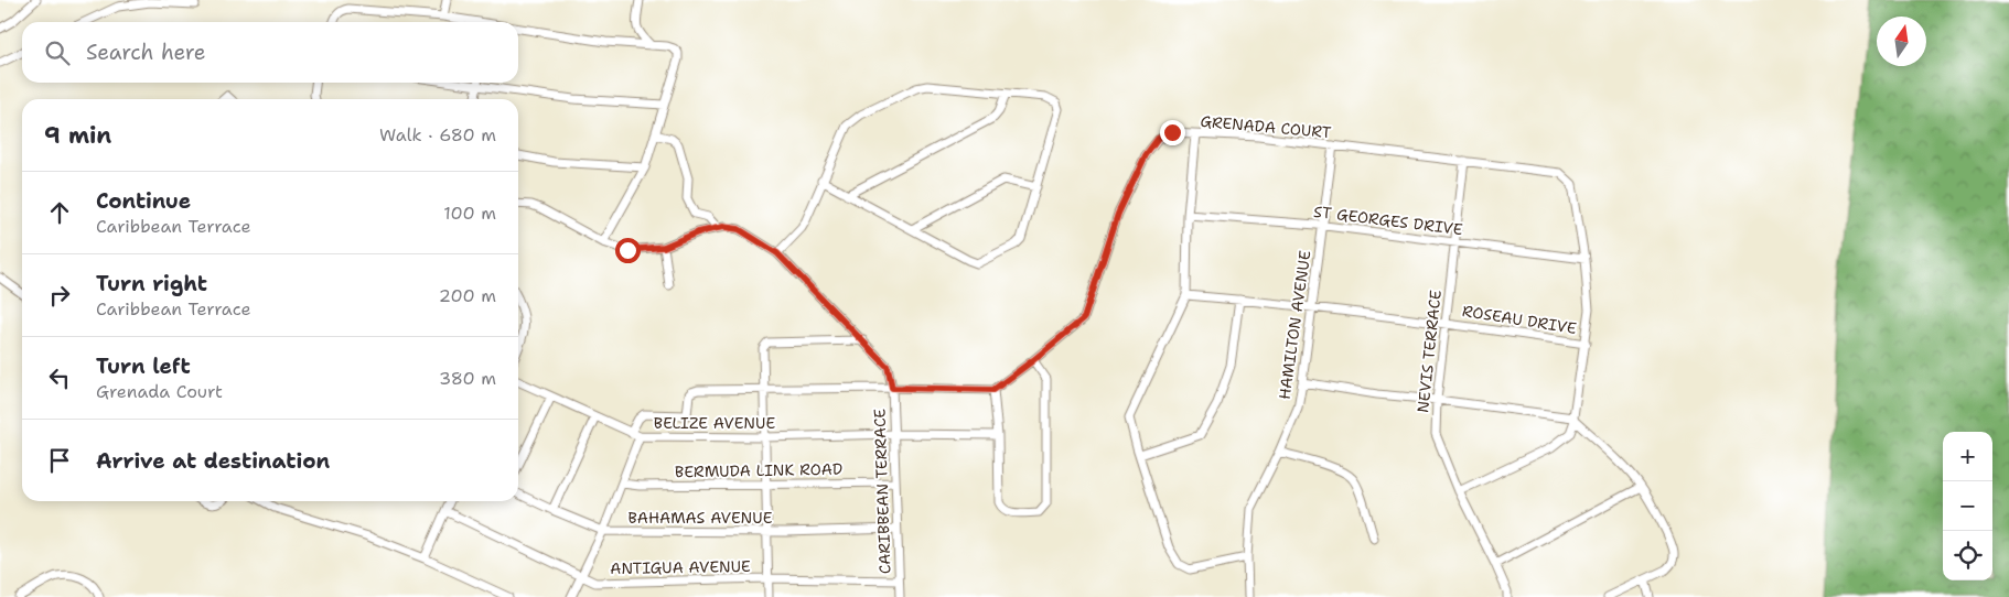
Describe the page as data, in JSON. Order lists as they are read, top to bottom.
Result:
{
  "streets": {
    "street": [
      "GRENADA COURT",
      "ST GEORGES DRIVE",
      "ROSEAU DRIVE",
      "HAMILTON AVENUE",
      "NEVIS TERRACE",
      "BELIZE AVENUE",
      "BERMUDA LINK ROAD",
      "CARIBBEAN TERRACE",
      "BAHAMAS AVENUE",
      "ANTIGUA AVENUE"
    ]
  },
  "crossings": [
    ["GRENADA COURT", "ST GEORGES DRIVE"],
    ["GRENADA COURT", "ROSEAU DRIVE"],
    ["GRENADA COURT", "HAMILTON AVENUE"],
    ["GRENADA COURT", "NEVIS TERRACE"],
    ["ST GEORGES DRIVE", "HAMILTON AVENUE"],
    ["ST GEORGES DRIVE", "NEVIS TERRACE"],
    ["ROSEAU DRIVE", "HAMILTON AVENUE"],
    ["ROSEAU DRIVE", "NEVIS TERRACE"],
    ["BELIZE AVENUE", "CARIBBEAN TERRACE"],
    ["BERMUDA LINK ROAD", "CARIBBEAN TERRACE"],
    ["CARIBBEAN TERRACE", "BAHAMAS AVENUE"],
    ["CARIBBEAN TERRACE", "ANTIGUA AVENUE"]
  ],
  "north": "top",
  "page": {
    "search": "Search here",
    "heading": ["9 min", "Walk · 680 m"],
    "list": [
      ["Continue", "Caribbean Terrace", "100 m"],
      ["Turn right", "Caribbean Terrace", "200 m"],
      ["Turn left", "Grenada Court", "380 m"],
      "Arrive at destination"
    ],
    "map_buttons": ["+", "−"]
  }
}
